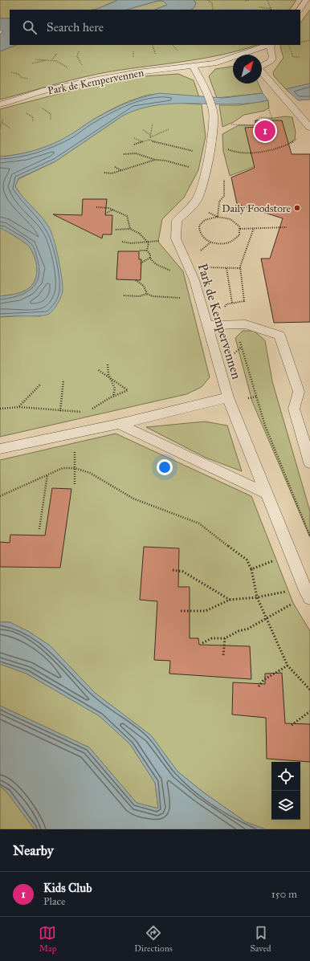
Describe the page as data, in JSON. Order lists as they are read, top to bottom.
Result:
{
  "streets": {
    "lane": ["Park de Kempervennen"]
  },
  "places": ["Daily Foodstore"],
  "north": "top right",
  "page": {
    "search": "Search here",
    "pins": "1",
    "heading": "Nearby",
    "list": [
      {
        "mark": "1",
        "name": "Kids Club",
        "note": "Place",
        "value": "150 m"
      }
    ],
    "nav": ["Map", "Directions", "Saved"]
  }
}
